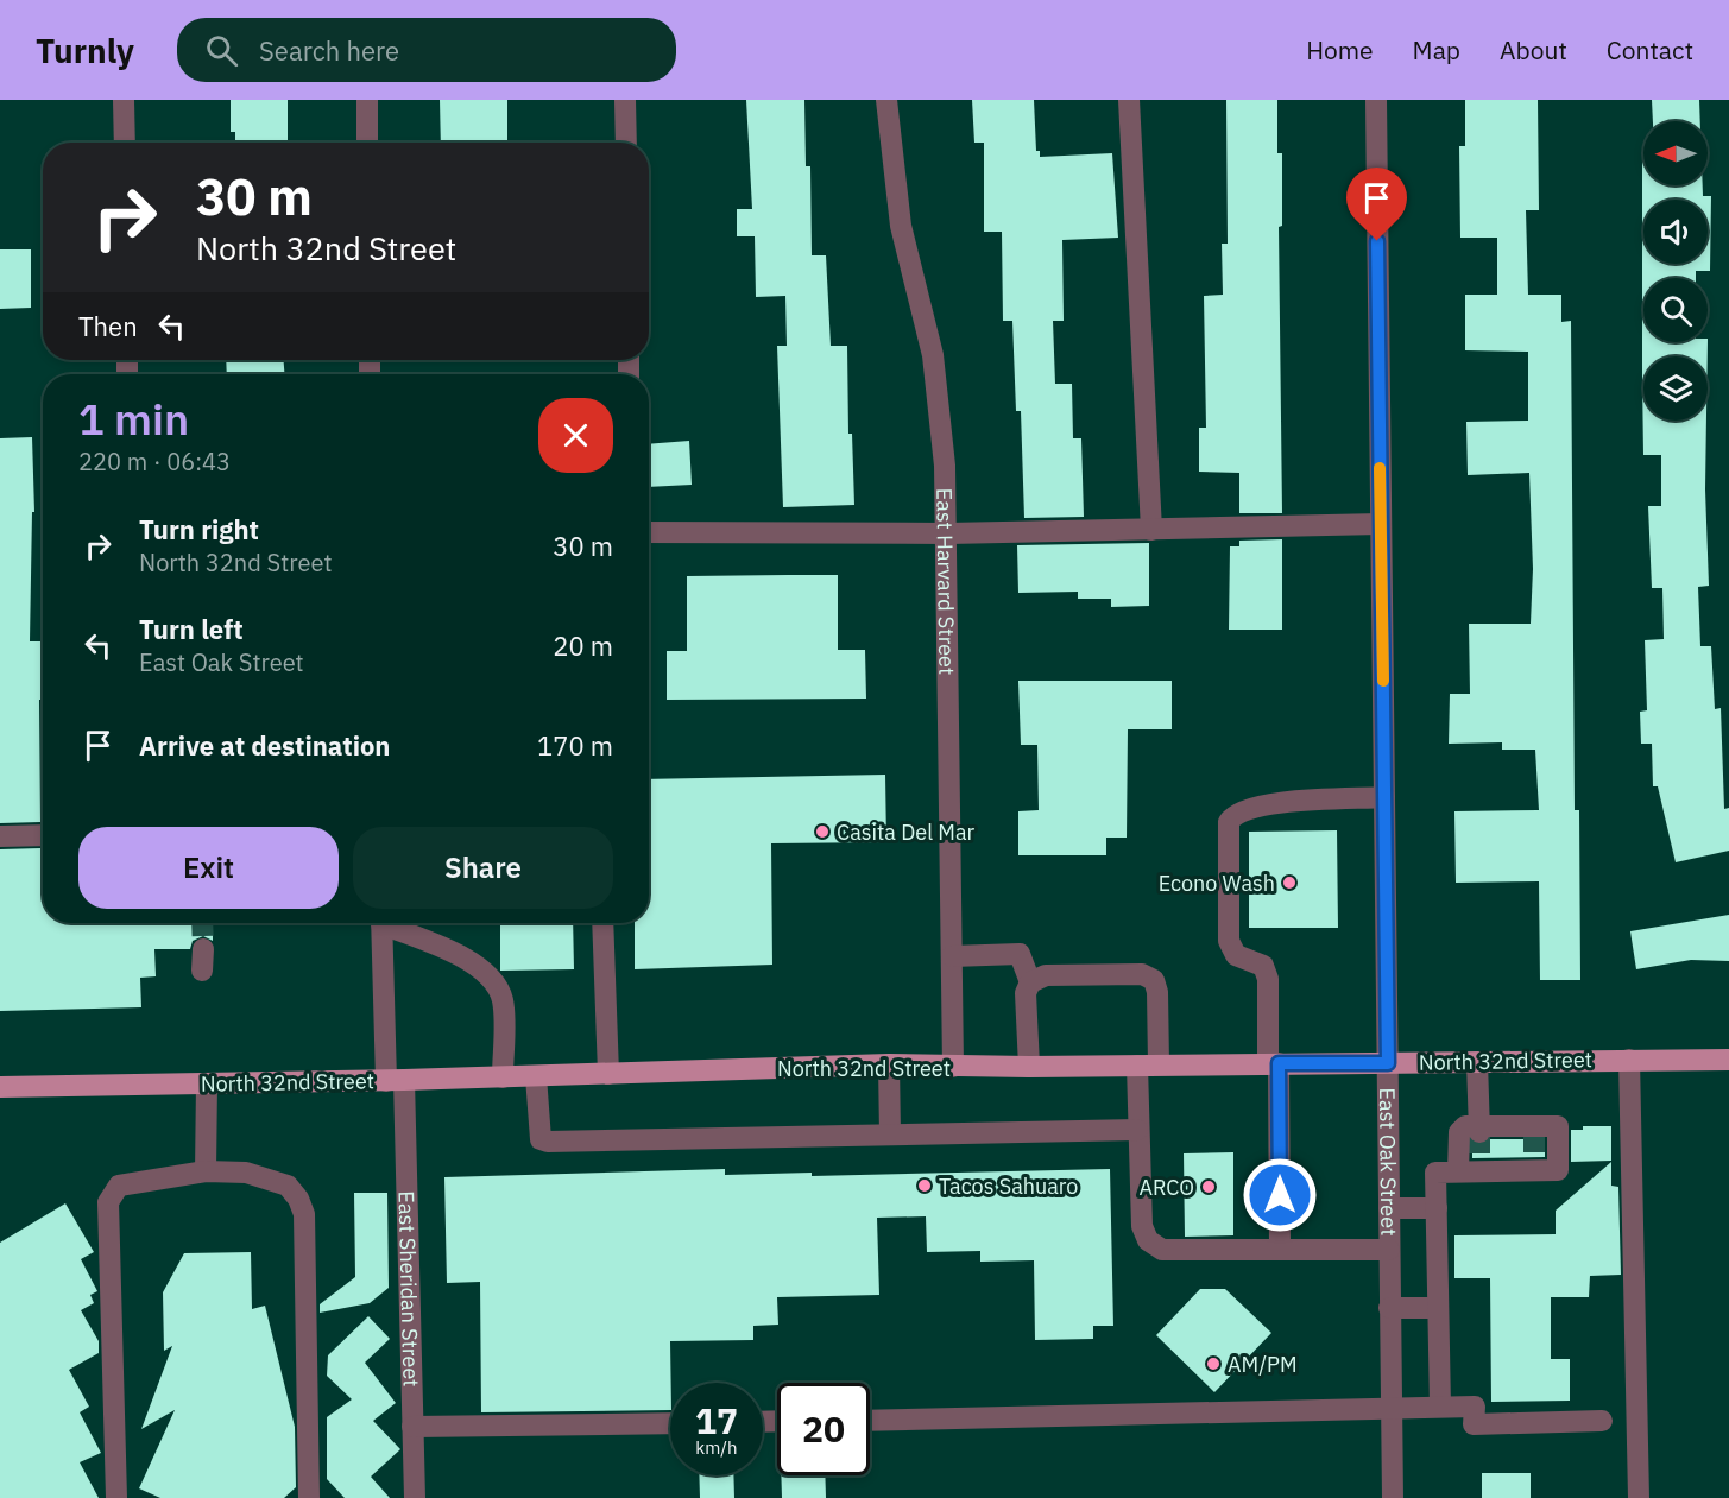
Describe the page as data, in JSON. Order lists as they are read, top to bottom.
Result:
{
  "streets": {
    "main road": ["North 32nd Street"],
    "street": ["East Harvard Street", "East Oak Street", "East Sheridan Street"]
  },
  "crossings": [
    ["East Harvard Street", "North 32nd Street"],
    ["North 32nd Street", "East Oak Street"],
    ["North 32nd Street", "East Sheridan Street"]
  ],
  "places": [
    "Casita Del Mar",
    "Econo Wash",
    "Tacos Sahuaro",
    "ARCO",
    "AM/PM"
  ],
  "north": "left",
  "page": {
    "header": "Turnly",
    "search": "Search here",
    "nav": [
      "Home",
      "Map",
      "About",
      "Contact"
    ],
    "turn": ["30 m", "North 32nd Street"],
    "then": "Then",
    "heading": ["1 min", "220 m · 06:43"],
    "list": [
      {
        "name": "Turn right",
        "note": "North 32nd Street",
        "value": "30 m"
      },
      {
        "name": "Turn left",
        "note": "East Oak Street",
        "value": "20 m"
      },
      {
        "name": "Arrive at destination",
        "value": "170 m"
      }
    ],
    "buttons": ["Exit", "Share"],
    "speed": "17 km/h",
    "limit": "20"
  }
}
